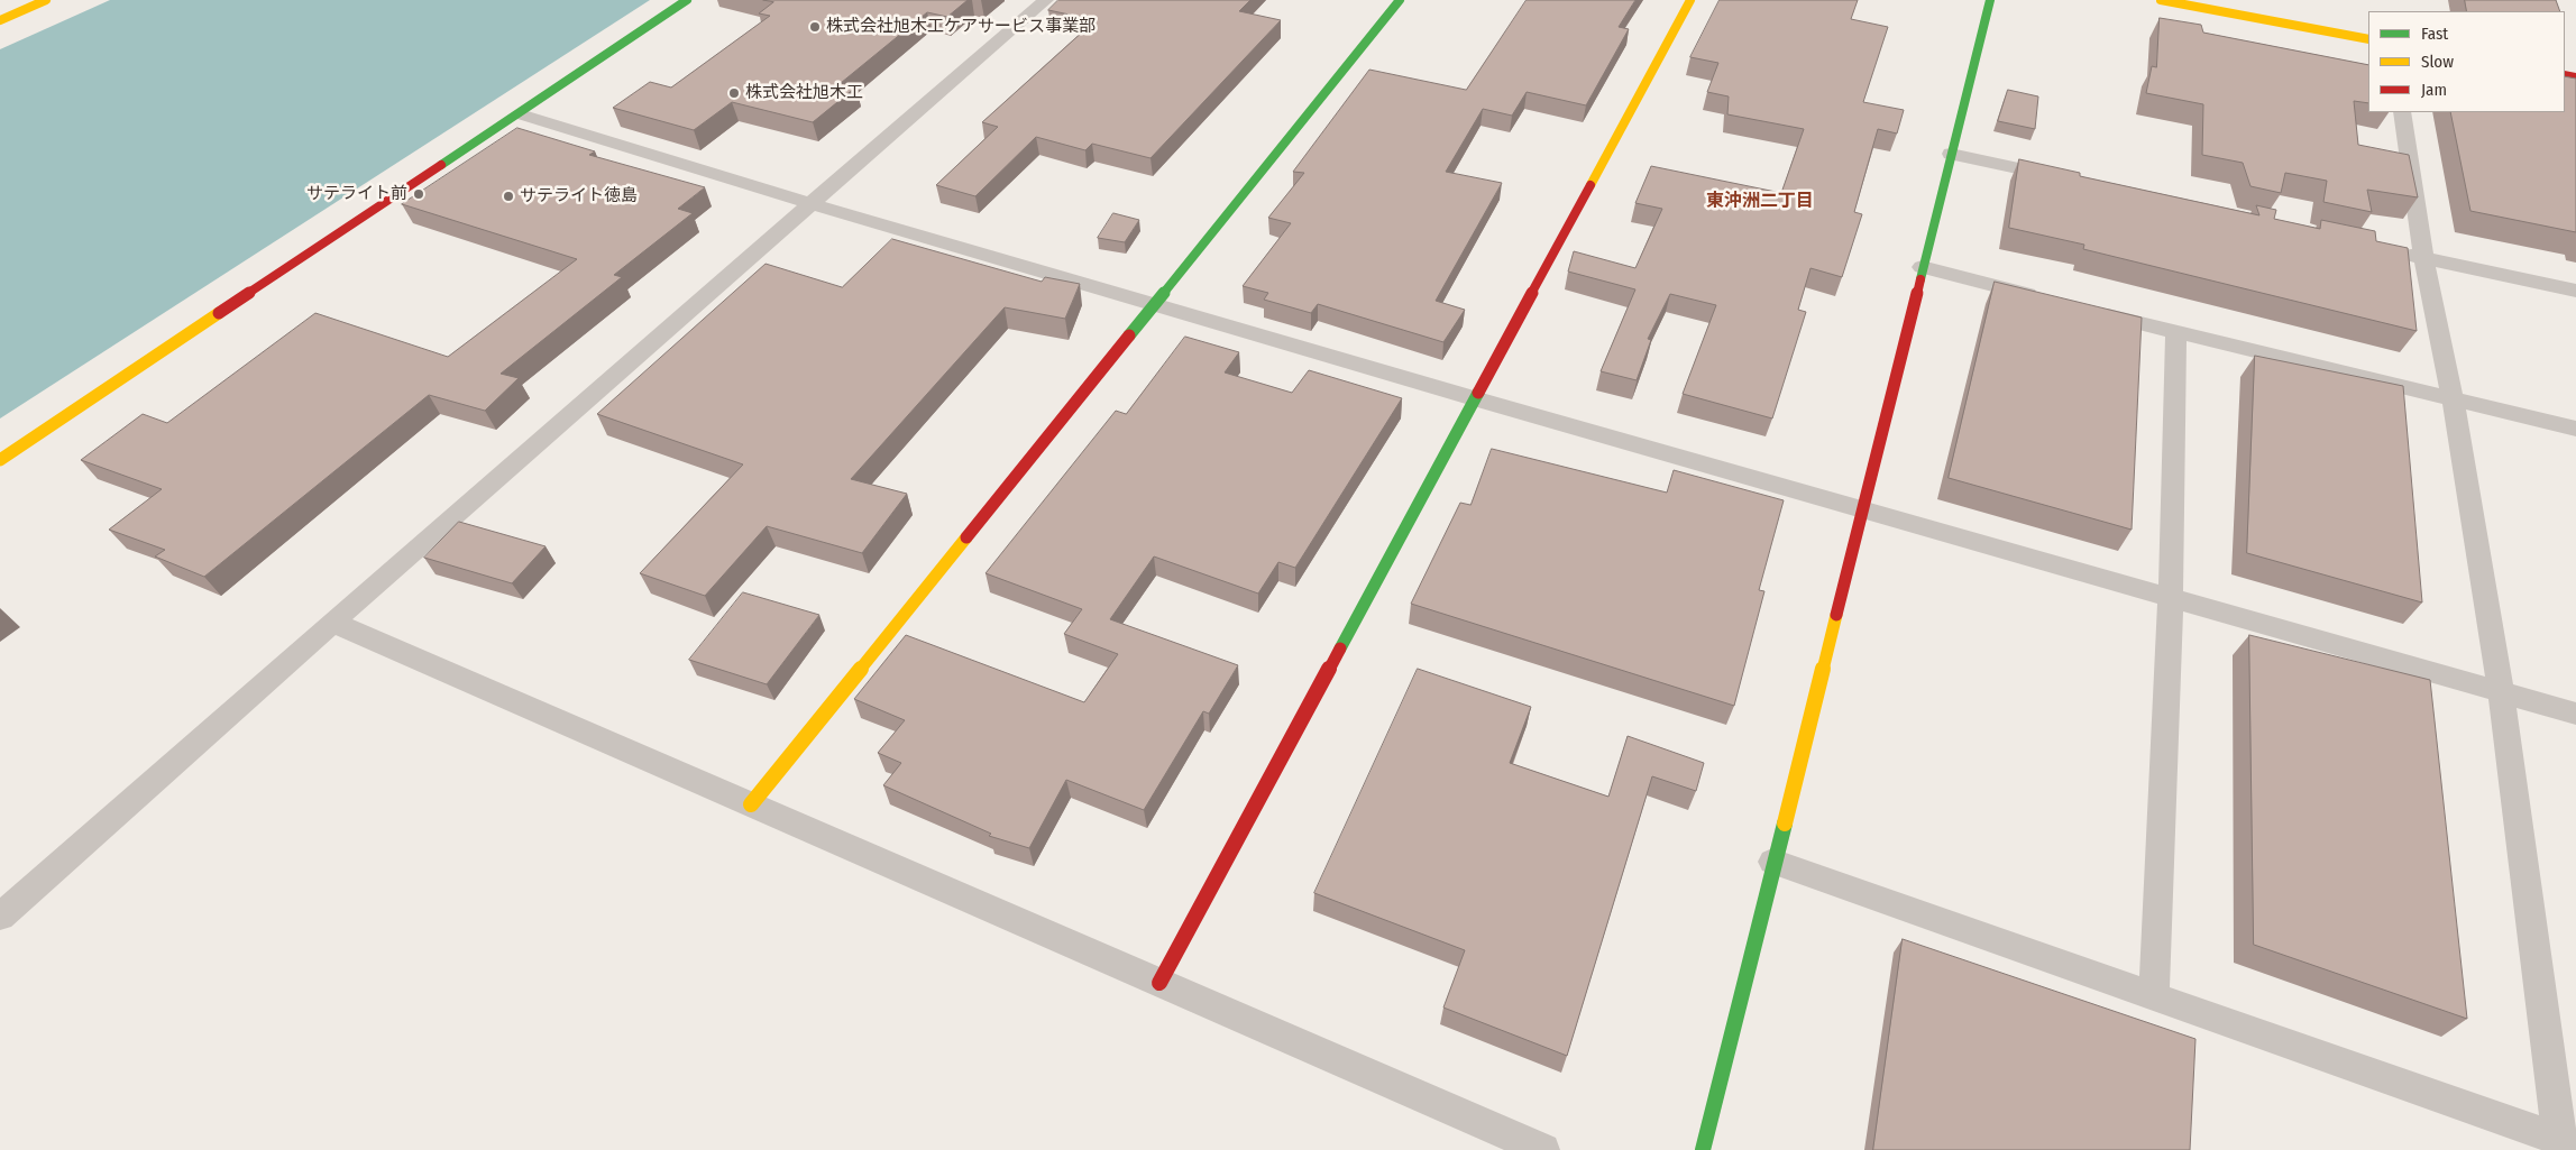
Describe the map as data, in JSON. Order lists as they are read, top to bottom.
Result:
{
  "districts": ["東沖洲二丁目"],
  "places": [
    "株式会社旭木工ケアサービス事業部",
    "株式会社旭木工",
    "サテライト前",
    "サテライト徳島"
  ],
  "legend": ["Fast", "Slow", "Jam"]
}
